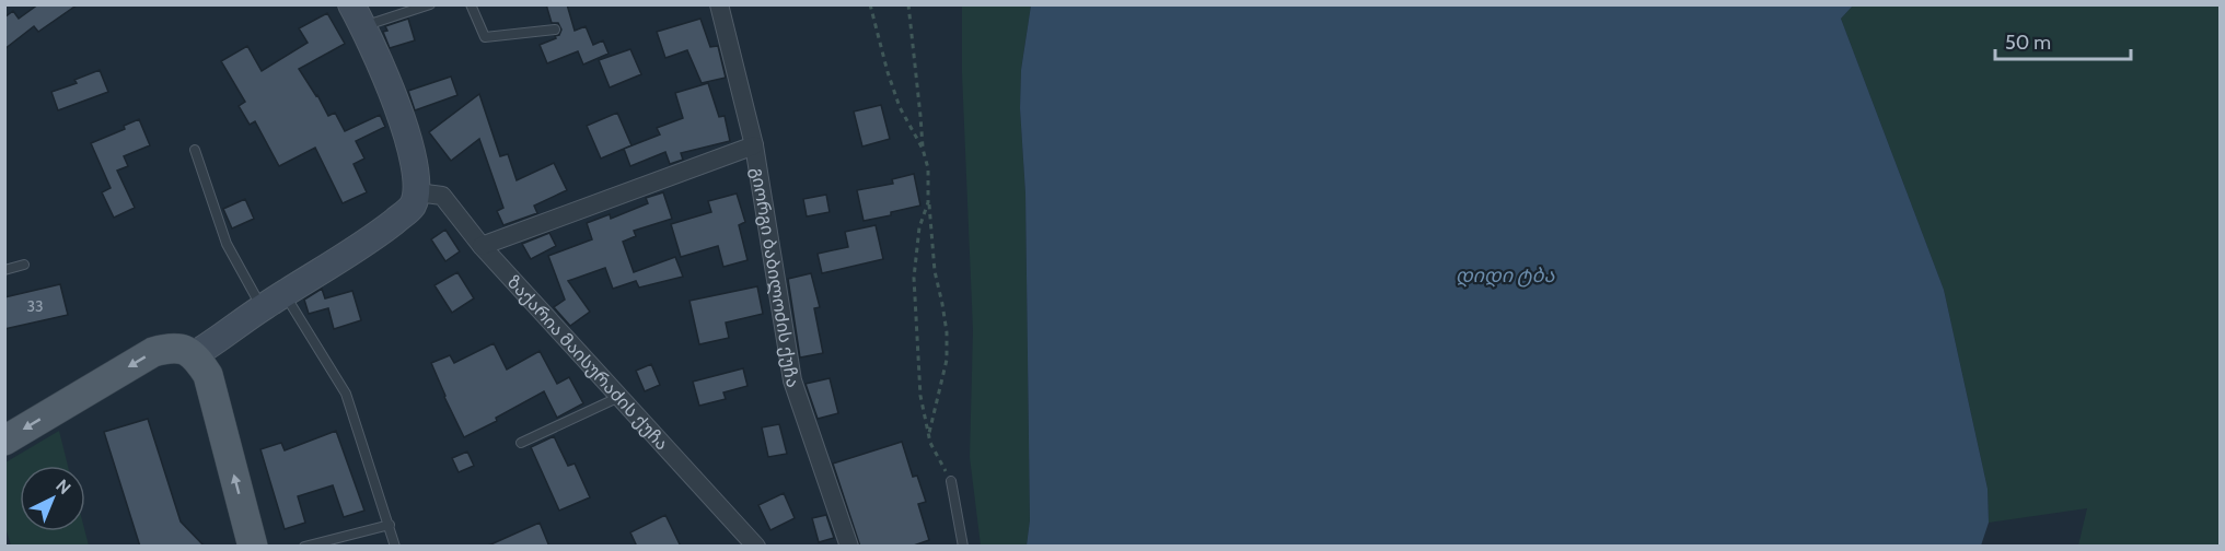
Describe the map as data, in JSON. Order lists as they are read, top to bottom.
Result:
{
  "streets": {
    "street": ["გიორგი ბაბილოძის ქუჩა", "ზაქარია მაისურაძის ქუჩა"]
  },
  "water": ["დიდი ტბა"],
  "house_numbers": ["33"],
  "scale_bar": "50 m",
  "north": "top right"
}
